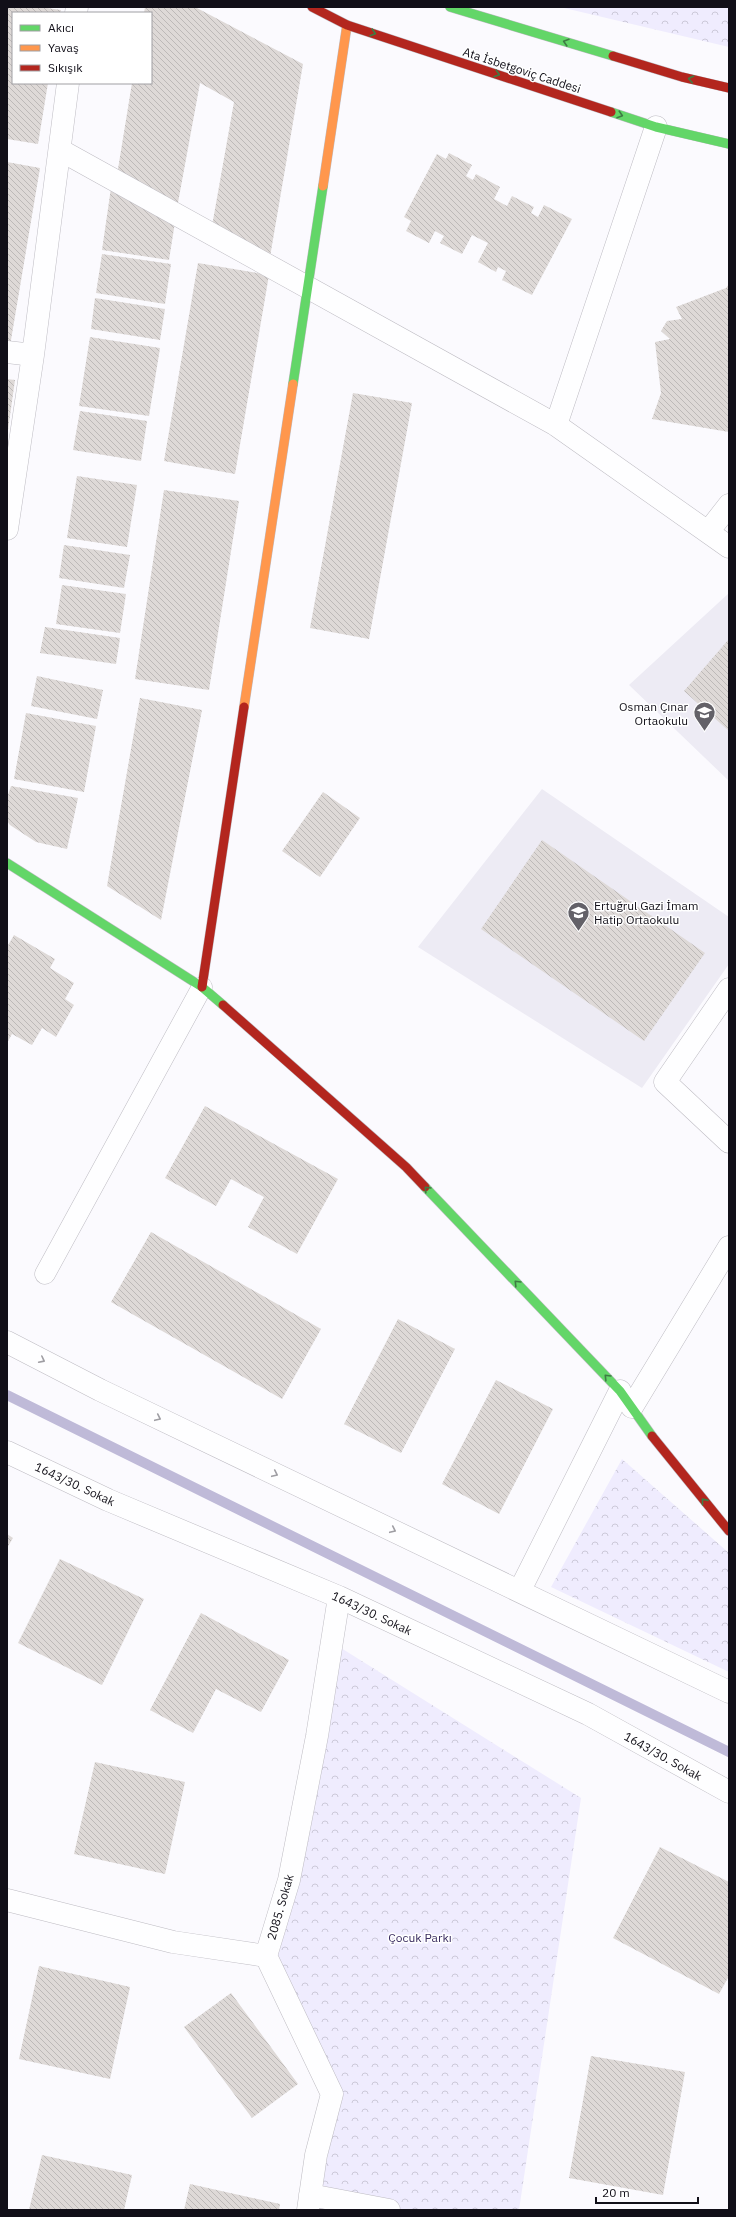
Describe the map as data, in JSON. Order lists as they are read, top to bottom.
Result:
{
  "streets": {
    "street": ["Ata İsbetgoviç Caddesi", "1643/30. Sokak", "2085. Sokak"]
  },
  "crossings": [
    ["1643/30. Sokak", "2085. Sokak"]
  ],
  "parks": ["Çocuk Parkı"],
  "places": {
    "school or university": ["Osman Çınar Ortaokulu", "Ertuğrul Gazi İmam Hatip Ortaokulu"]
  },
  "legend": ["Akıcı", "Yavaş", "Sıkışık"],
  "scale_bar": "20 m"
}
